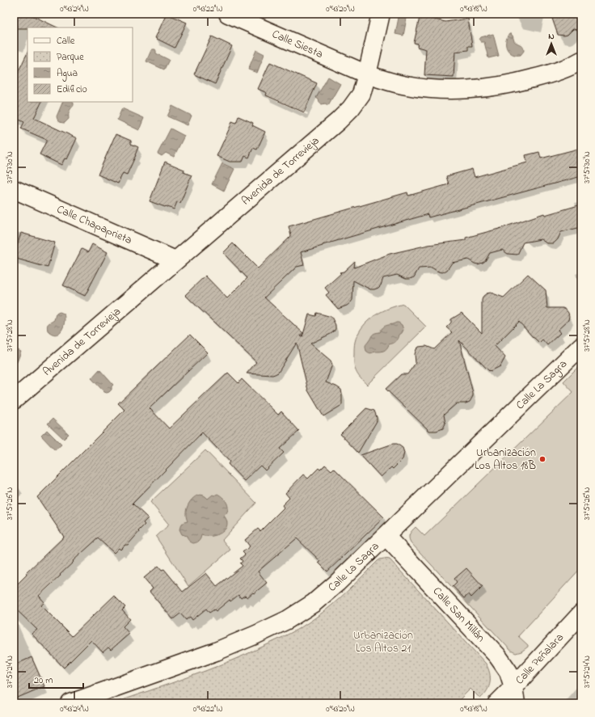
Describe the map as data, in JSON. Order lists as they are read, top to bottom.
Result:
{
  "streets": {
    "street": [
      "Calle Siesta",
      "Avenida de Torrevieja",
      "Calle Chapaprieta",
      "Calle La Sagra",
      "Calle San Millán",
      "Calle Peñalara"
    ]
  },
  "crossings": [
    ["Calle Siesta", "Avenida de Torrevieja"],
    ["Avenida de Torrevieja", "Calle Chapaprieta"],
    ["Calle La Sagra", "Calle San Millán"],
    ["Calle San Millán", "Calle Peñalara"]
  ],
  "parks": ["Urbanización Los Altos 21"],
  "places": ["Urbanización Los Altos 18B"],
  "legend": [
    "Calle",
    "Parque",
    "Agua",
    "Edificio"
  ],
  "scale_bar": "20 m",
  "north": "top",
  "coordinates": [
    "0°43'24\"W",
    "0°43'22\"W",
    "0°43'20\"W",
    "0°43'18\"W",
    "37°57'30\"N",
    "37°57'28\"N",
    "37°57'26\"N",
    "37°57'24\"N"
  ]
}
